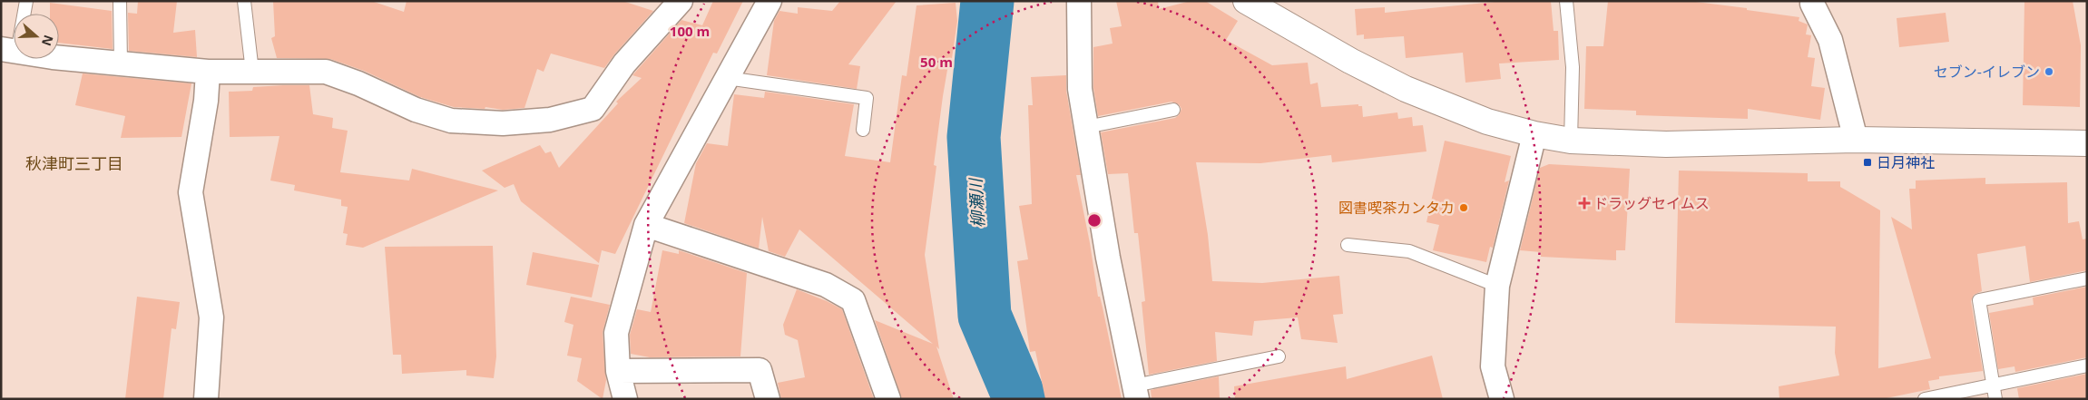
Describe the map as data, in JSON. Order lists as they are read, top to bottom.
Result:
{
  "districts": ["秋津町三丁目"],
  "water": ["柳瀬川"],
  "places": {
    "other": ["セブン-イレブン", "図書喫茶カンタカ"],
    "transit": ["日月神社"],
    "health": ["ドラッグセイムス"]
  },
  "north": "right",
  "rings": ["100 m", "50 m"]
}
